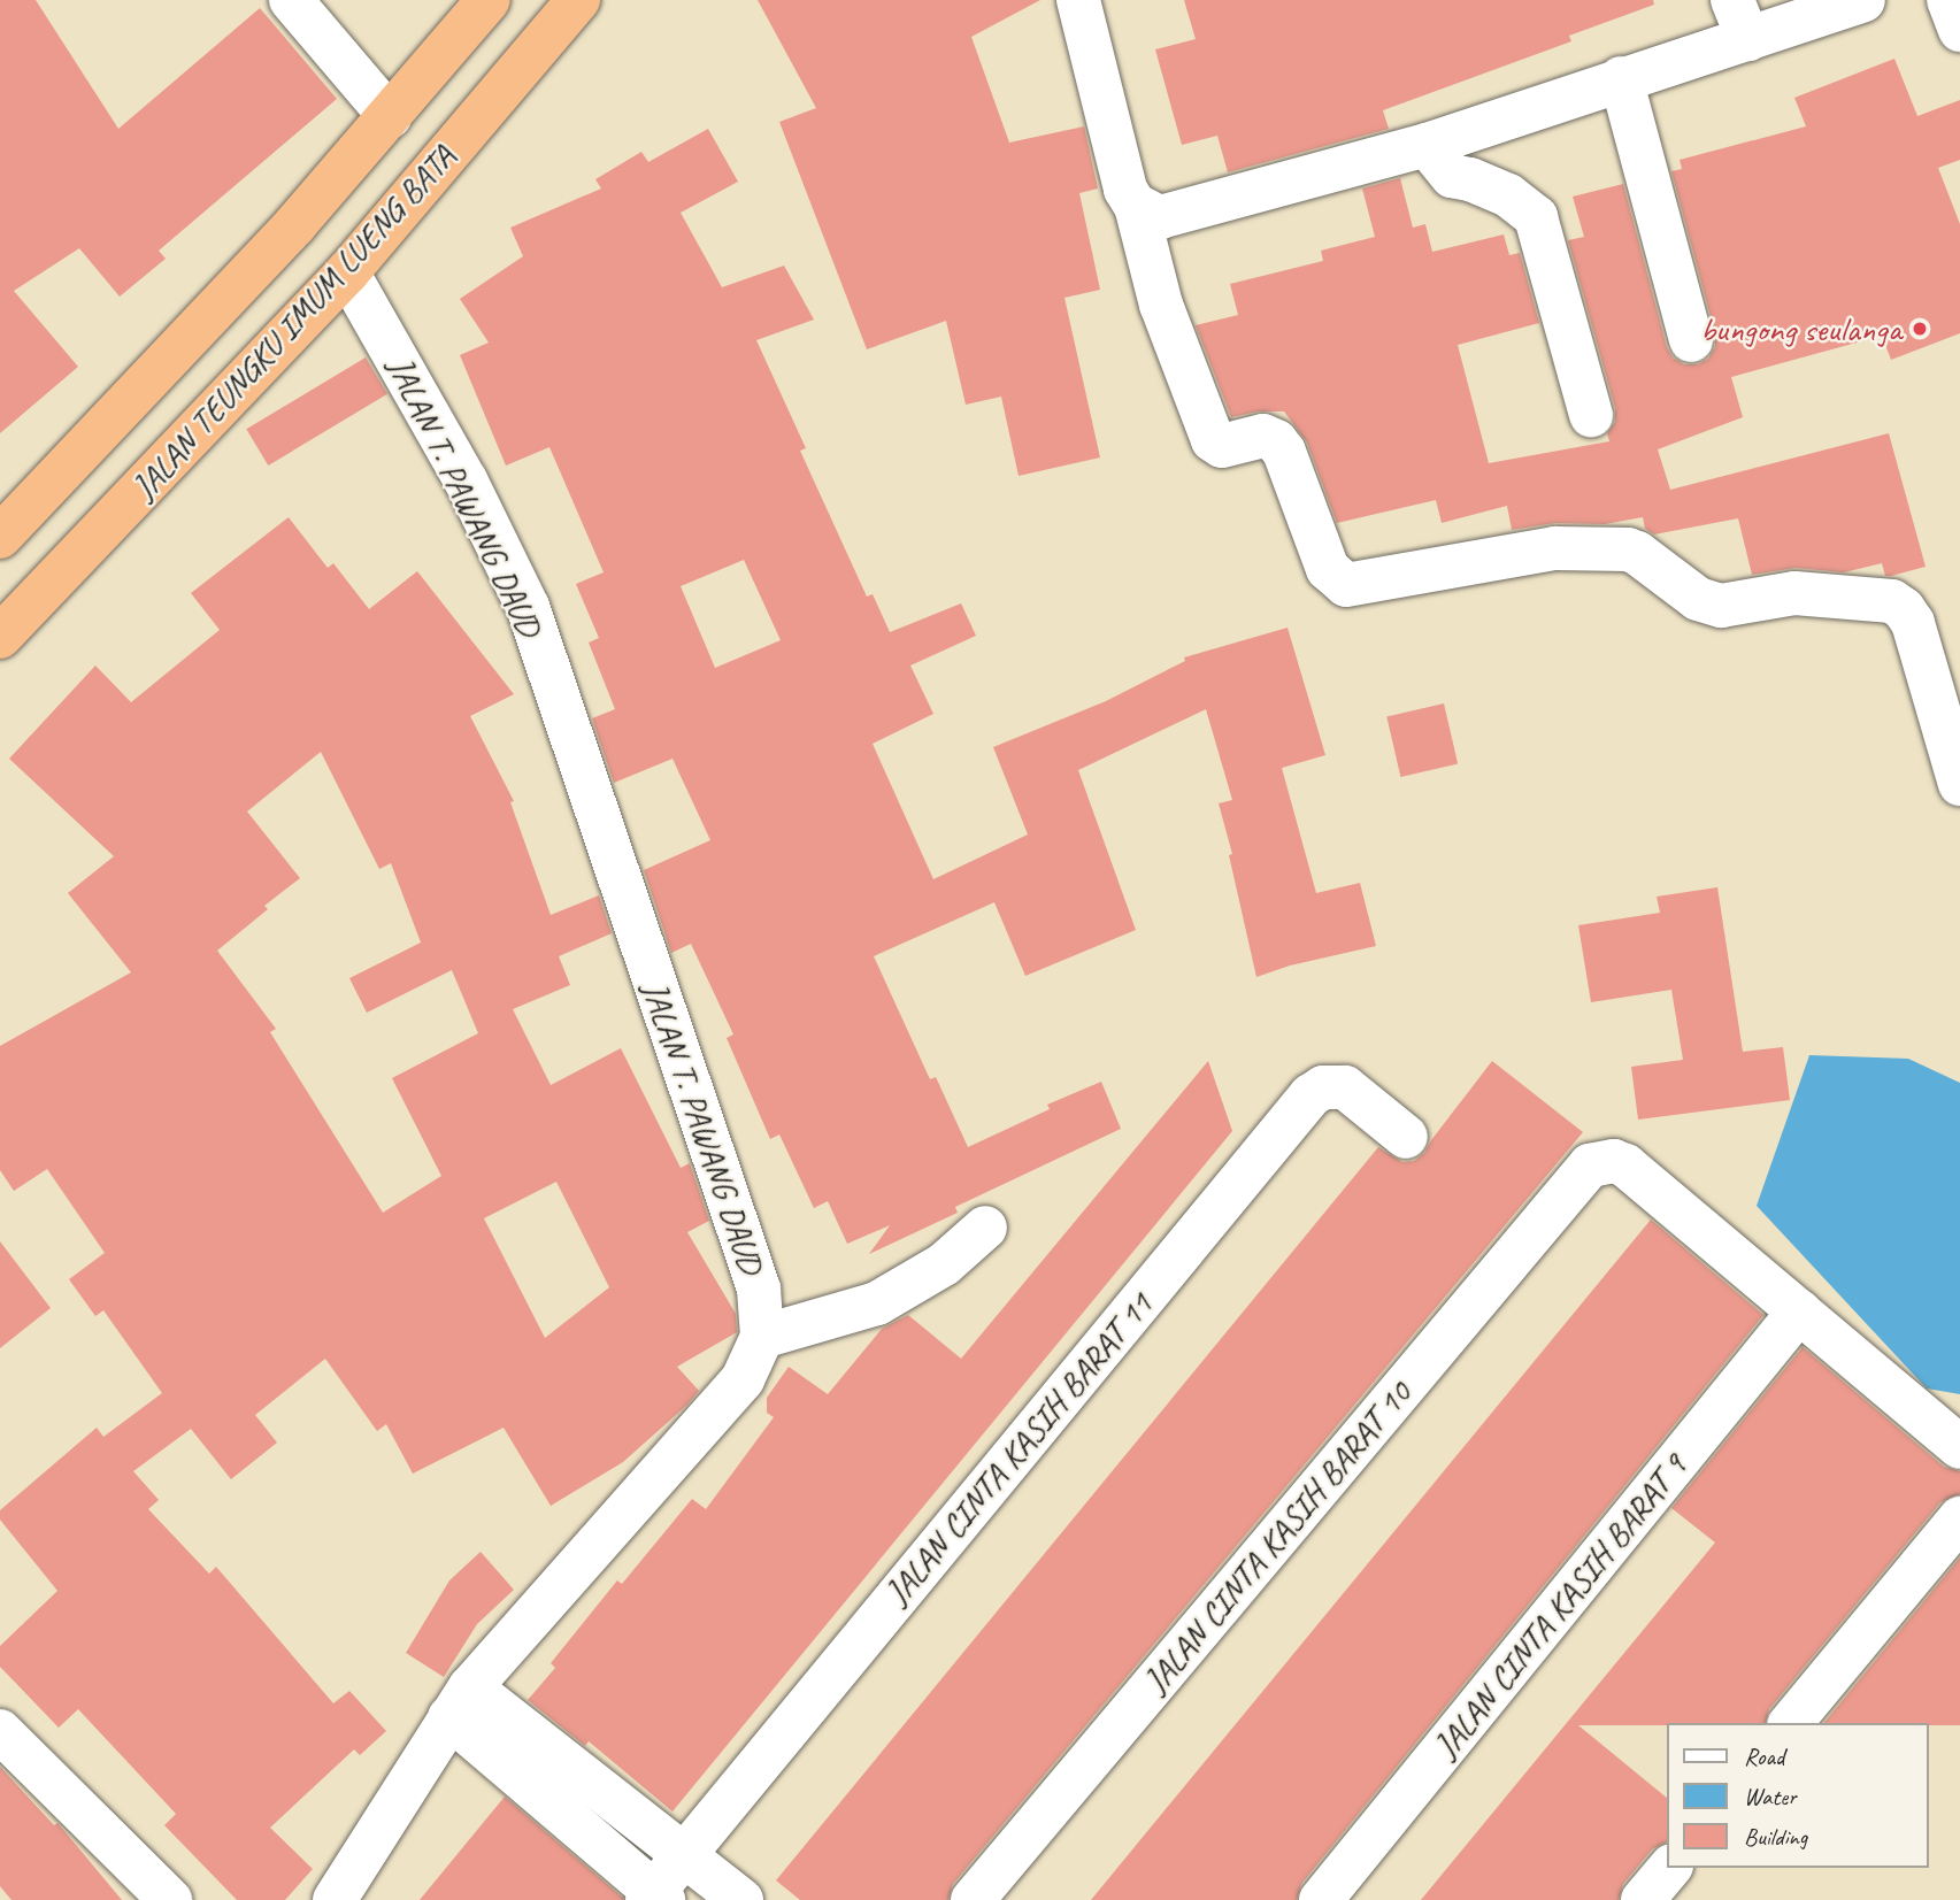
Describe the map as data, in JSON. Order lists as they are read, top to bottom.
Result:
{
  "streets": {
    "highway": ["JALAN TEUNGKU IMUM LUENG BATA"],
    "street": [
      "JALAN T. PAWANG DAUD",
      "JALAN CINTA KASIH BARAT 11",
      "JALAN CINTA KASIH BARAT 10",
      "JALAN CINTA KASIH BARAT 9"
    ]
  },
  "crossings": [
    ["JALAN TEUNGKU IMUM LUENG BATA", "JALAN T. PAWANG DAUD"],
    ["JALAN CINTA KASIH BARAT 10", "JALAN CINTA KASIH BARAT 9"]
  ],
  "places": ["bungong seulanga"],
  "legend": ["Road", "Water", "Building"]
}
